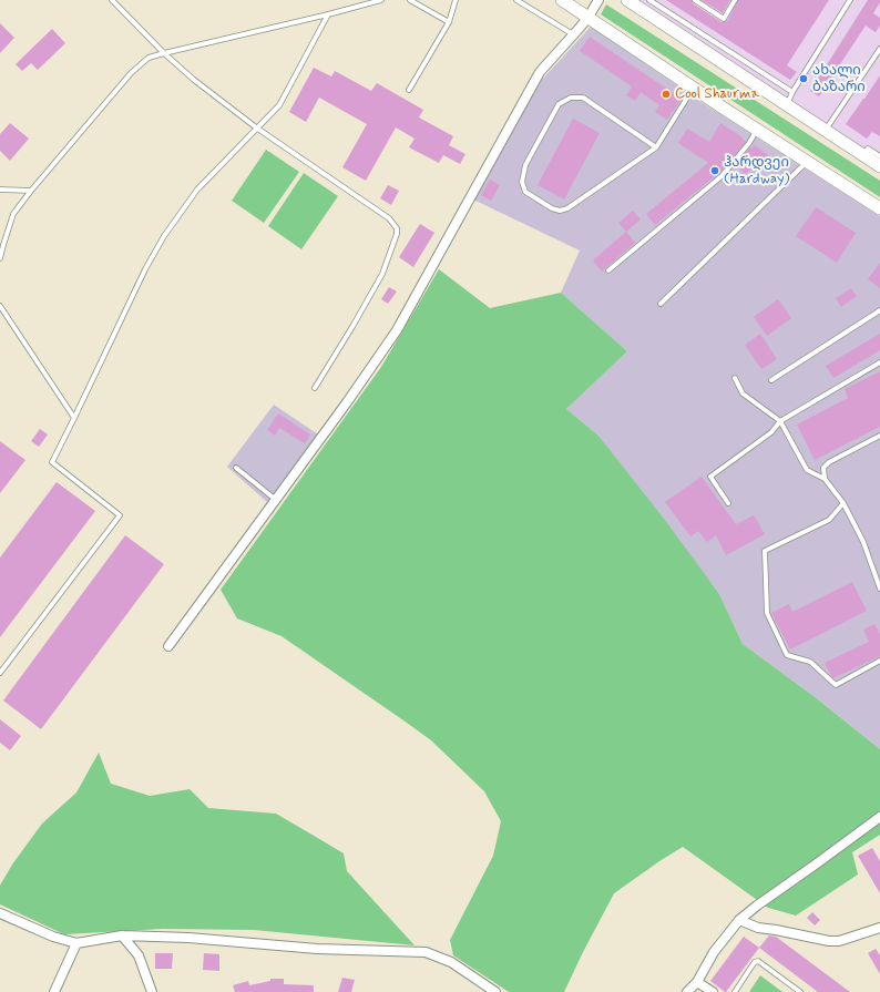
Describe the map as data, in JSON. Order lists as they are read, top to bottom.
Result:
{
  "places": ["ახალი ბაზარი", "Cool Shaurma", "ჰარდვეი (Hardway)"]
}
